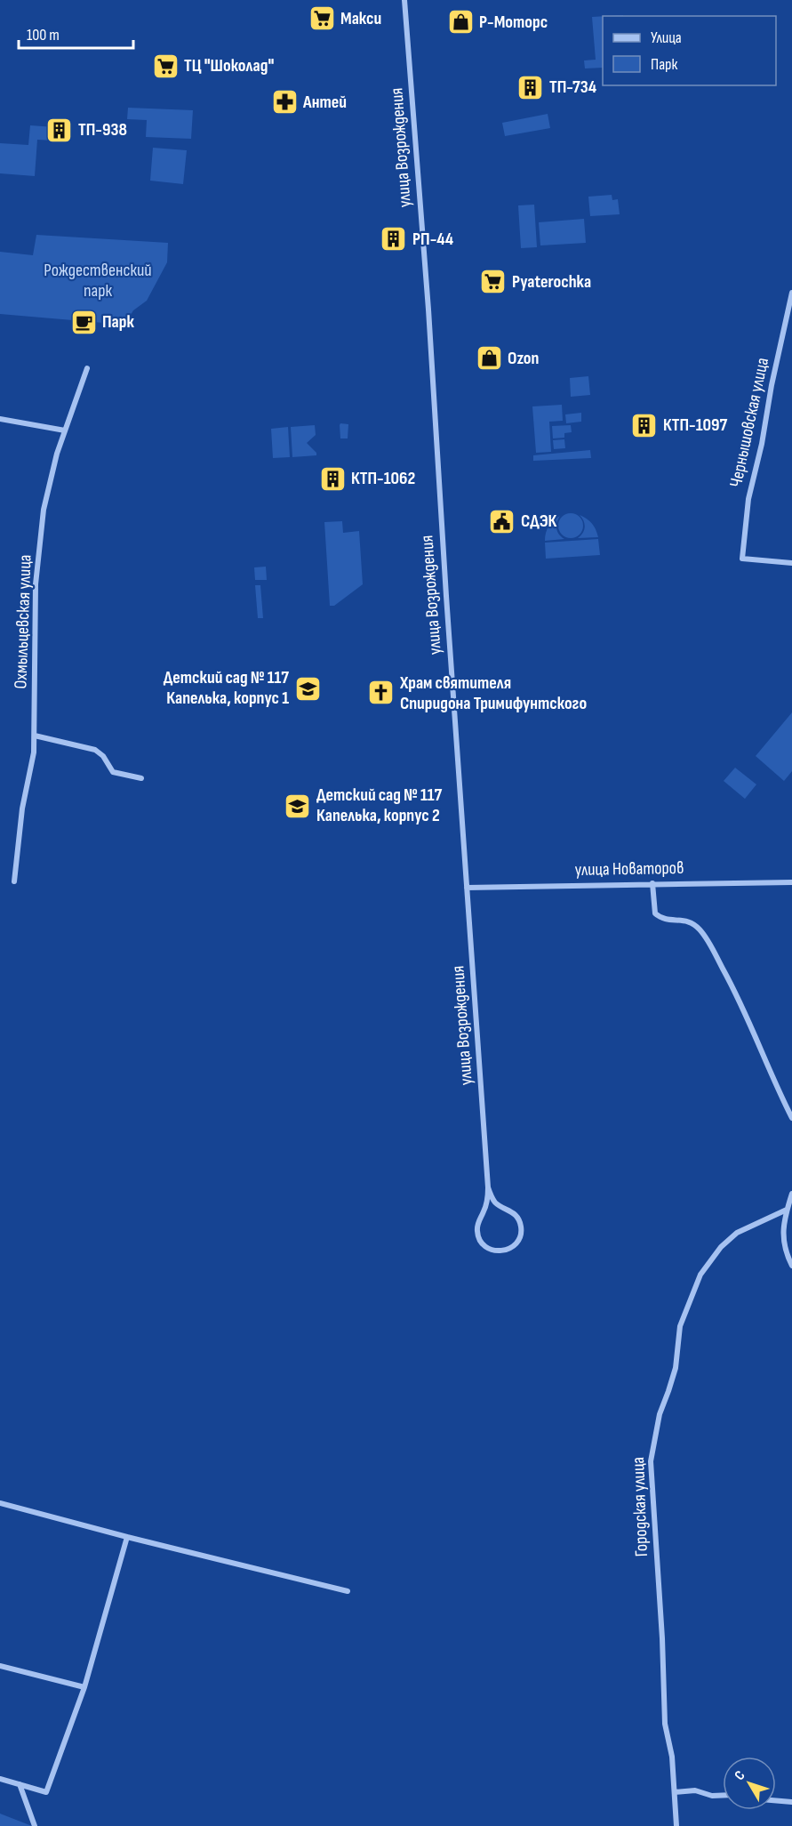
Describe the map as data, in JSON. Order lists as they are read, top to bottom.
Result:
{
  "streets": {
    "street": [
      "улица Возрождения",
      "Чернышовская улица",
      "Охмыльцевская улица",
      "улица Новаторов",
      "Городская улица"
    ]
  },
  "crossings": [
    ["улица Возрождения", "улица Новаторов"]
  ],
  "parks": ["Рождественский парк"],
  "places": {
    "supermarket": ["Макси", "ТЦ \"Шоколад\"", "Pyaterochka"],
    "shop": ["Р-Моторс", "Ozon"],
    "building": [
      "ТП-734",
      "ТП-938",
      "РП-44",
      "КТП-1097",
      "КТП-1062"
    ],
    "pharmacy": ["Антей"],
    "cafe": ["Парк"],
    "public building": ["СДЭК"],
    "school or university": ["Детский сад № 117 Капелька, корпус 1", "Детский сад № 117 Капелька, корпус 2"],
    "church": ["Храм святителя Спиридона Тримифунтского"]
  },
  "legend": ["Улица", "Парк"],
  "scale_bar": "100 m",
  "north": "top left"
}
